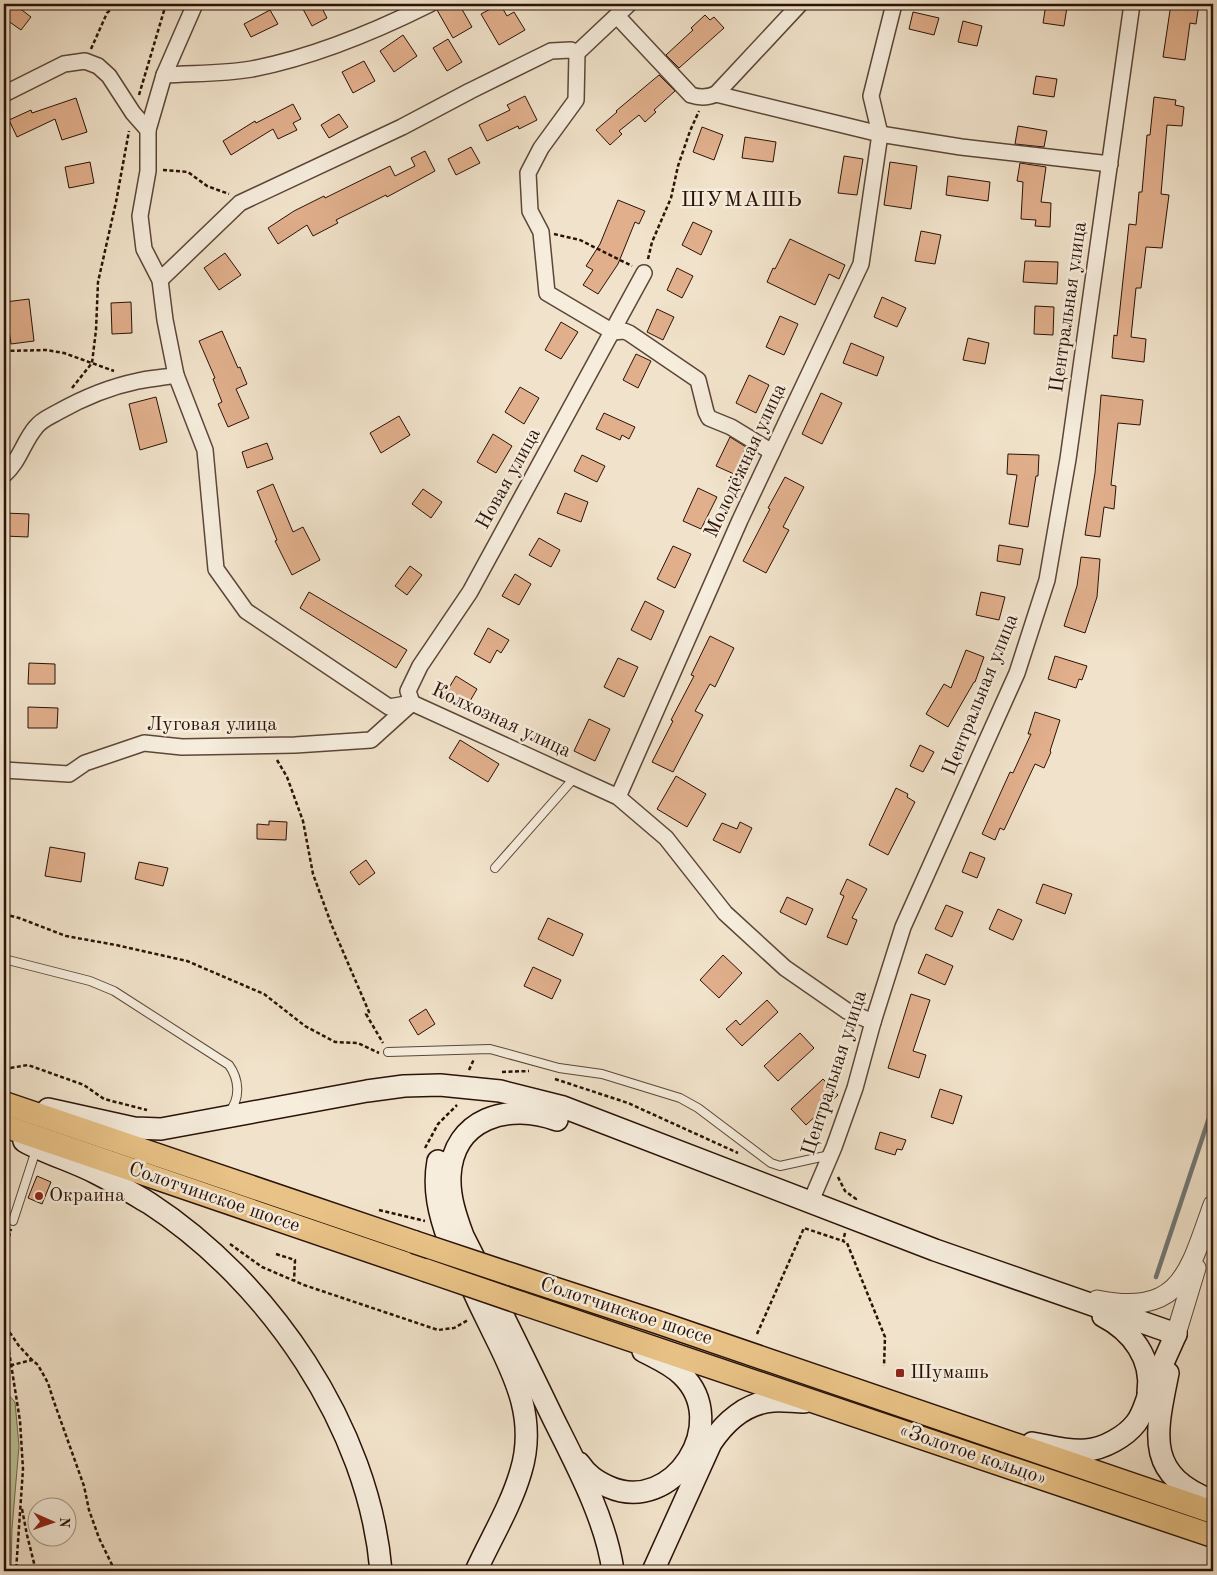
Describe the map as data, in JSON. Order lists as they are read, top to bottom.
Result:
{
  "streets": {
    "main road": ["Солотчинское шоссе", "«Золотое кольцо»"],
    "street": [
      "Центральная улица",
      "Молодёжная улица",
      "Новая улица",
      "Колхозная улица",
      "Луговая улица"
    ]
  },
  "crossings": [
    ["Центральная улица", "Колхозная улица"],
    ["Молодёжная улица", "Колхозная улица"],
    ["Новая улица", "Колхозная улица"],
    ["Новая улица", "Луговая улица"],
    ["Колхозная улица", "Луговая улица"],
    ["Солотчинское шоссе", "«Золотое кольцо»"]
  ],
  "districts": ["ШУМАШЬ"],
  "places": {
    "other": ["Окраина"],
    "transit": ["Шумашь"]
  },
  "north": "right"
}
